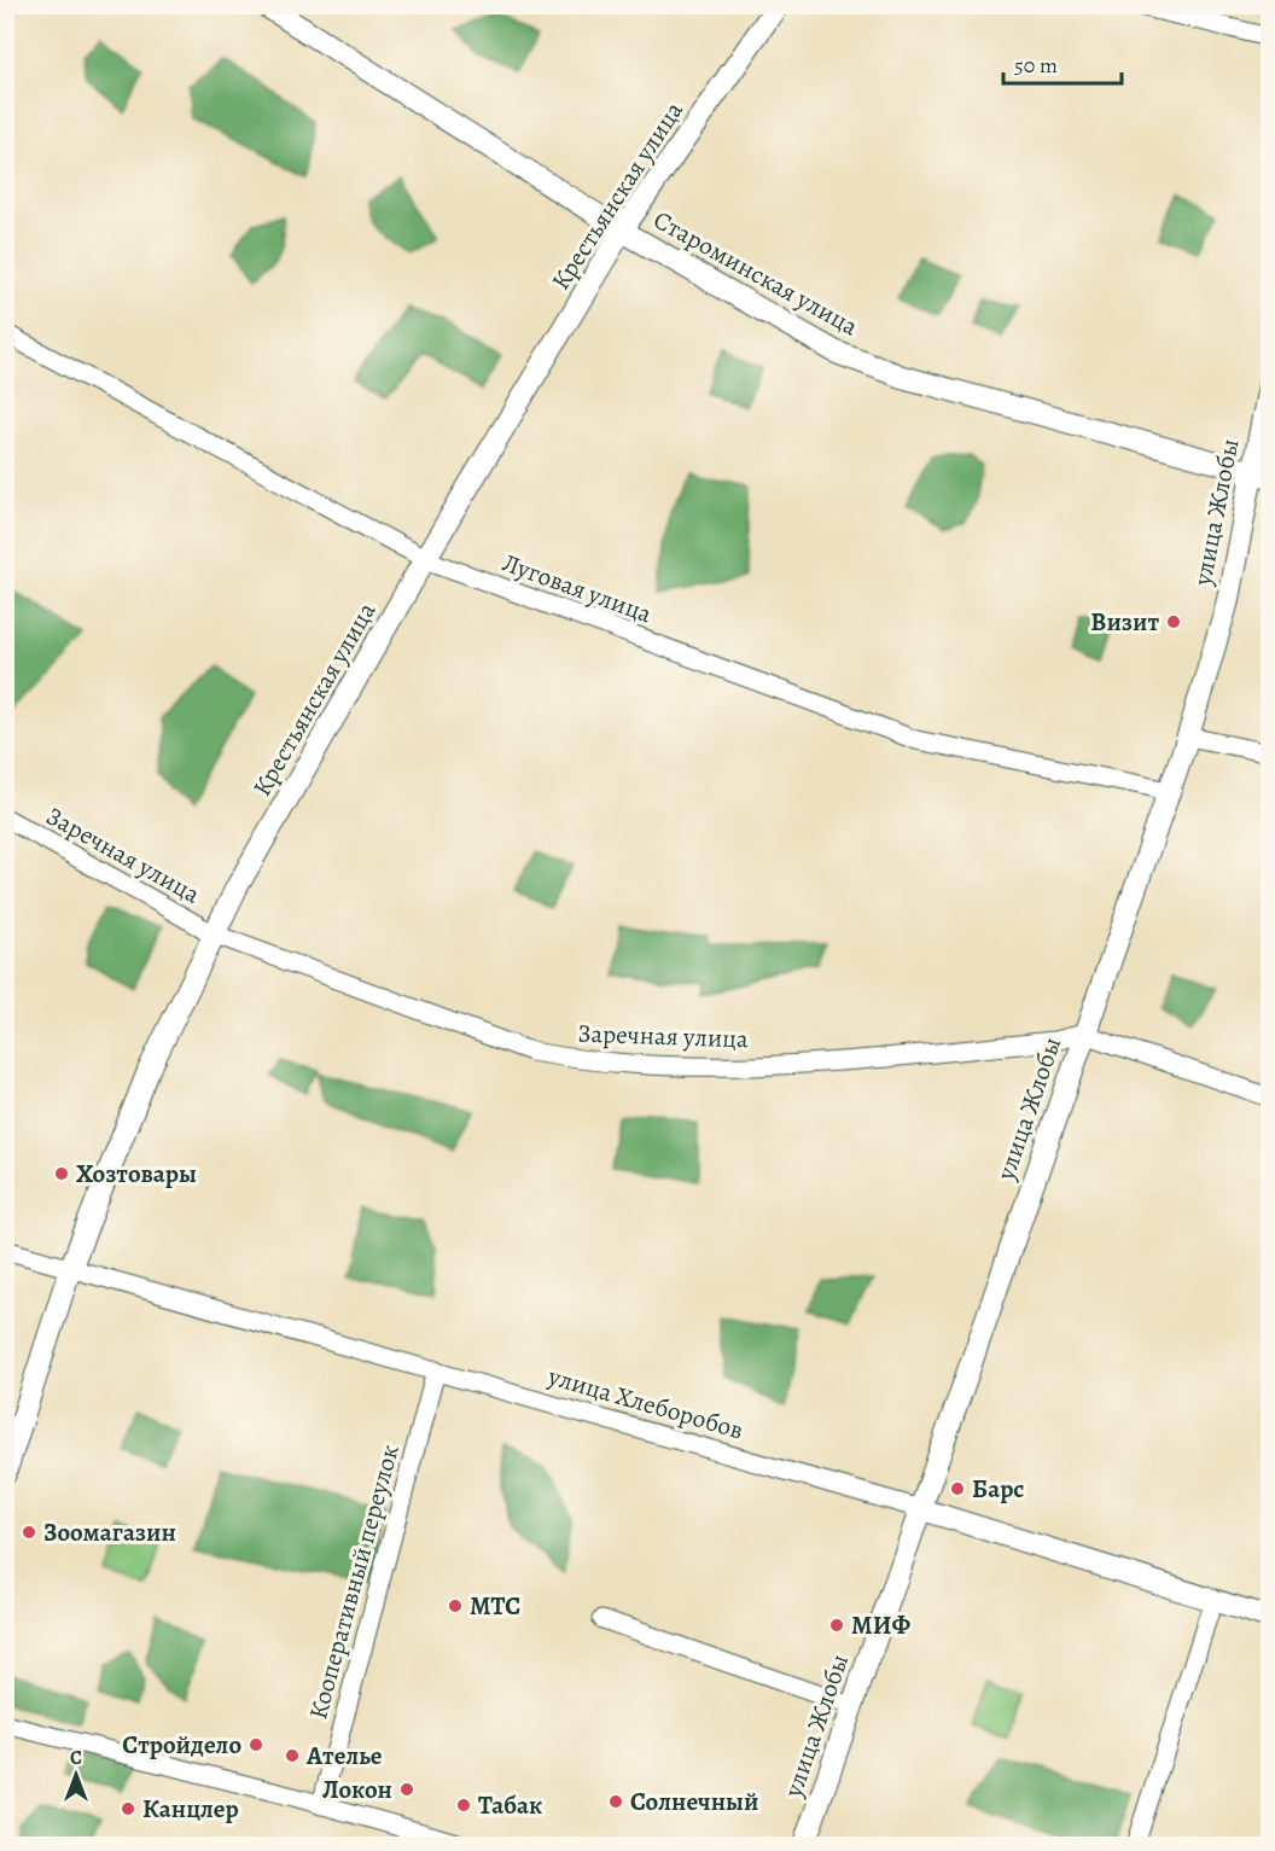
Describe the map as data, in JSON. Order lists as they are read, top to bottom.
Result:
{
  "streets": {
    "street": [
      "Крестьянская улица",
      "Староминская улица",
      "улица Жлобы",
      "Луговая улица",
      "Заречная улица",
      "улица Хлеборобов",
      "Кооперативный переулок"
    ]
  },
  "crossings": [
    ["Крестьянская улица", "Староминская улица"],
    ["Крестьянская улица", "Луговая улица"],
    ["Крестьянская улица", "Заречная улица"],
    ["Крестьянская улица", "улица Хлеборобов"],
    ["Староминская улица", "улица Жлобы"],
    ["улица Жлобы", "Луговая улица"],
    ["улица Жлобы", "Заречная улица"],
    ["улица Жлобы", "улица Хлеборобов"],
    ["улица Хлеборобов", "Кооперативный переулок"]
  ],
  "places": [
    "Визит",
    "Хозтовары",
    "Барс",
    "Зоомагазин",
    "МТС",
    "МИФ",
    "Стройдело",
    "Ателье",
    "Локон",
    "Солнечный",
    "Табак",
    "Канцлер"
  ],
  "scale_bar": "50 m",
  "north": "top"
}
